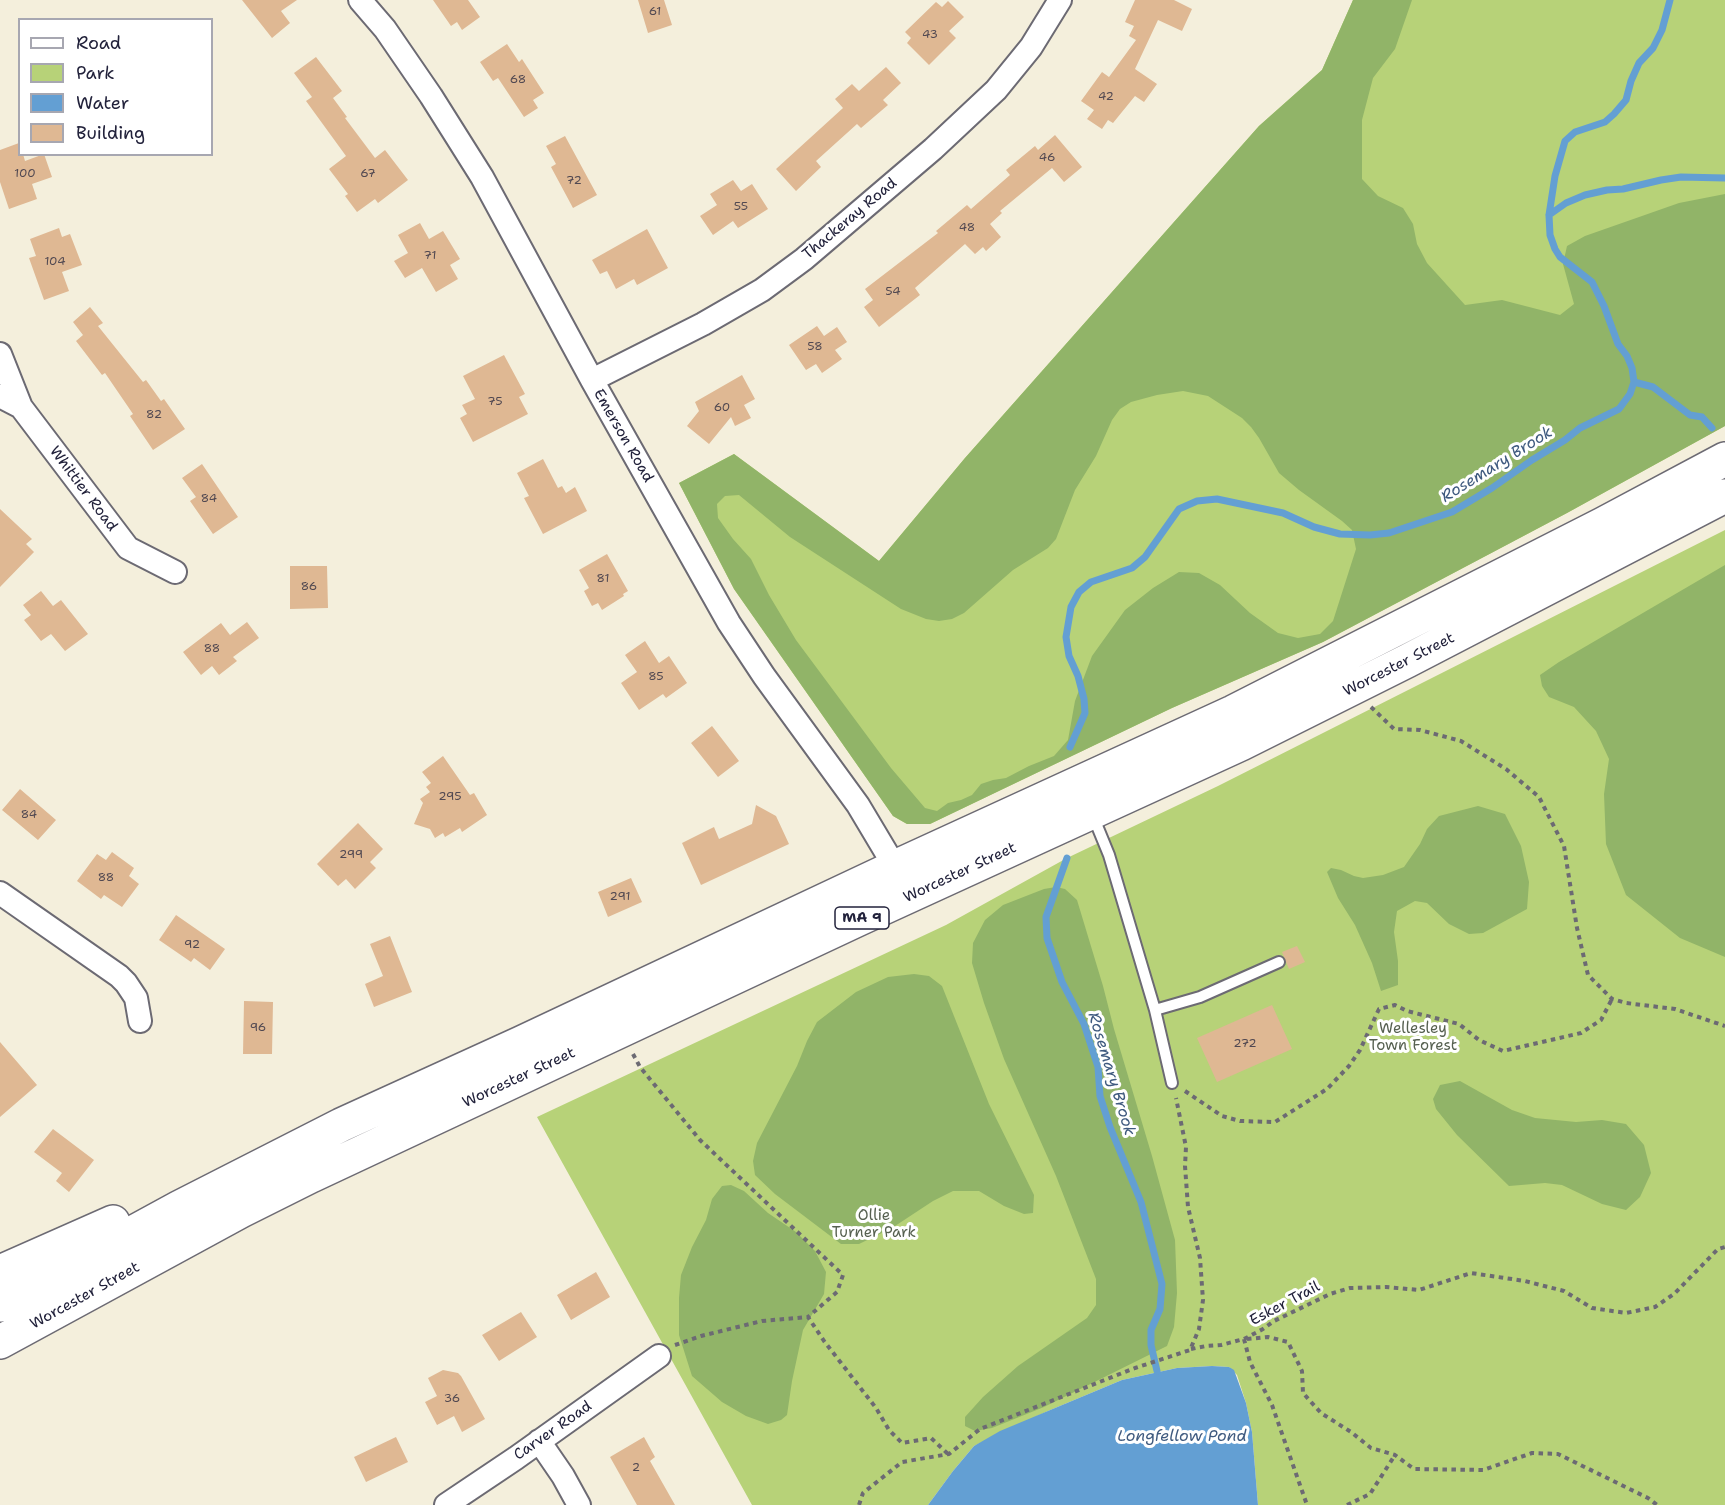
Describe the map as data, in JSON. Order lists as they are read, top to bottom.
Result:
{
  "streets": {
    "highway": ["Worcester Street", "MA 9"],
    "street": [
      "Thackeray Road",
      "Emerson Road",
      "Whittier Road",
      "Carver Road"
    ],
    "path": ["Esker Trail"]
  },
  "crossings": [
    ["Thackeray Road", "Emerson Road"],
    ["Emerson Road", "Worcester Street"]
  ],
  "water": ["Rosemary Brook", "Longfellow Pond"],
  "parks": ["Wellesley Town Forest", "Ollie Turner Park"],
  "house_numbers": [
    "61",
    "43",
    "68",
    "42",
    "46",
    "100",
    "67",
    "72",
    "55",
    "48",
    "71",
    "104",
    "54",
    "58",
    "75",
    "60",
    "82",
    "84",
    "81",
    "86",
    "88",
    "85",
    "295",
    "84",
    "299",
    "88",
    "291",
    "92",
    "96",
    "272",
    "36",
    "2"
  ],
  "legend": [
    "Road",
    "Park",
    "Water",
    "Building"
  ]
}
